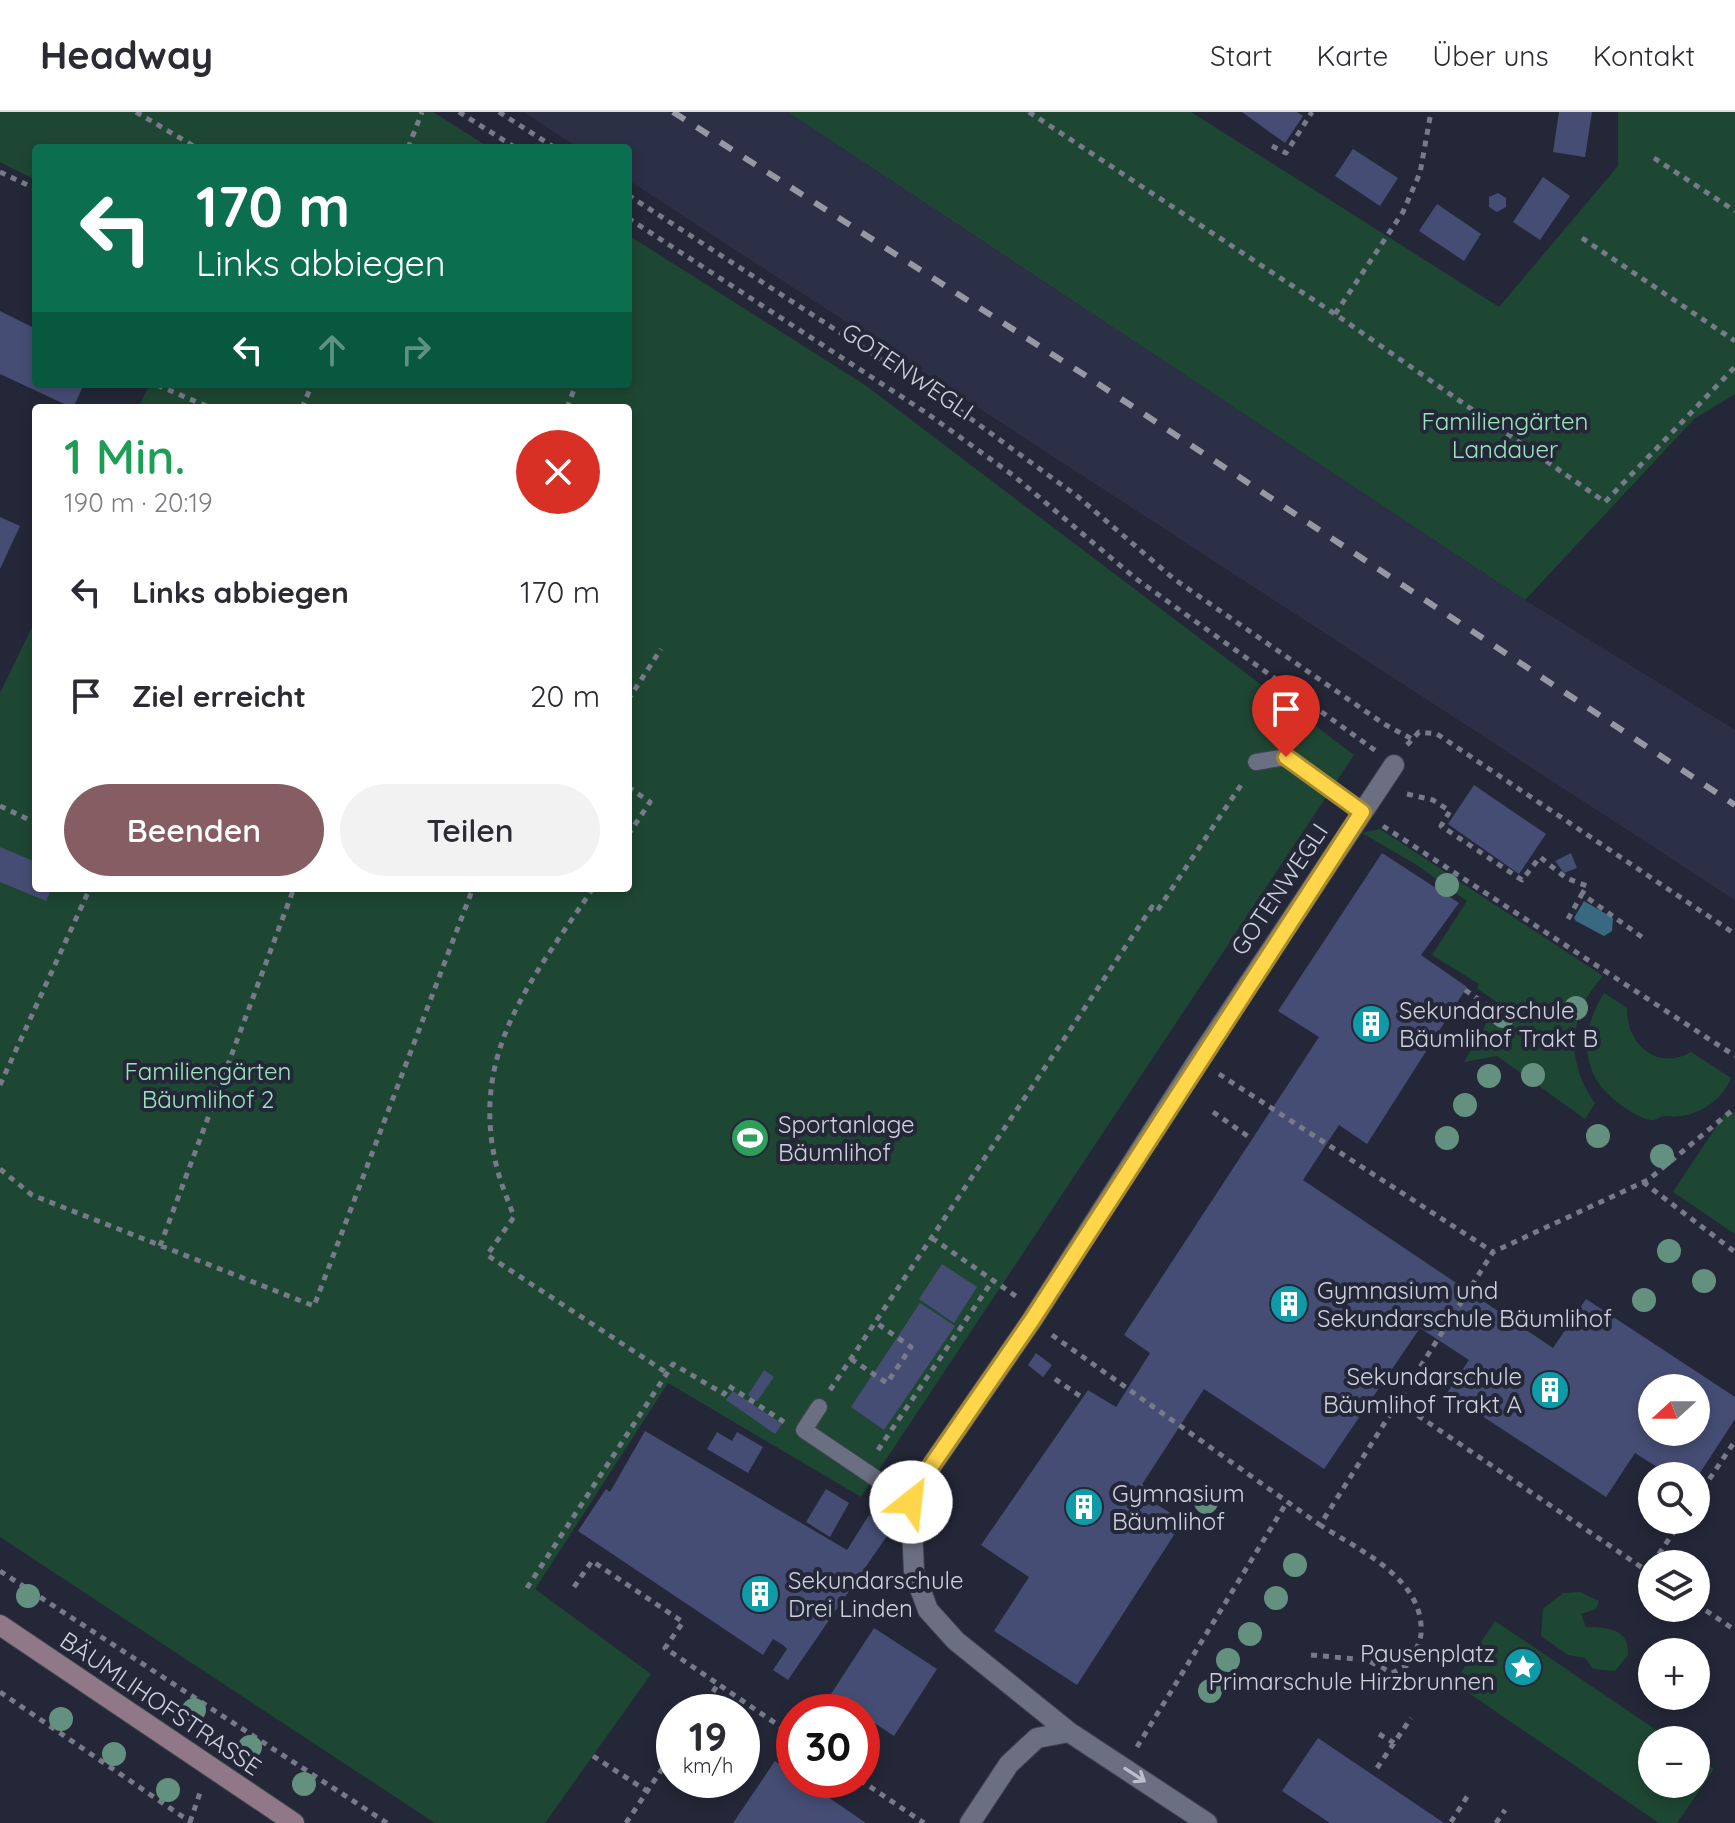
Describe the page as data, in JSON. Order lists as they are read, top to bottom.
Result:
{
  "streets": {
    "main road": ["BÄUMLIHOFSTRASSE"],
    "street": ["GOTENWEGLI"]
  },
  "parks": ["Familiengärten Landauer", "Familiengärten Bäumlihof 2"],
  "places": {
    "building": [
      "Sekundarschule Bäumlihof Trakt B",
      "Gymnasium und Sekundarschule Bäumlihof",
      "Sekundarschule Bäumlihof Trakt A",
      "Gymnasium Bäumlihof",
      "Sekundarschule Drei Linden"
    ],
    "sports": ["Sportanlage Bäumlihof"],
    "place": ["Pausenplatz Primarschule Hirzbrunnen"]
  },
  "north": "left",
  "page": {
    "header": "Headway",
    "nav": [
      "Start",
      "Karte",
      "Über uns",
      "Kontakt"
    ],
    "turn": ["170 m", "Links abbiegen"],
    "heading": ["1 Min.", "190 m · 20:19"],
    "list": [
      {
        "name": "Links abbiegen",
        "value": "170 m"
      },
      {
        "name": "Ziel erreicht",
        "value": "20 m"
      }
    ],
    "buttons": ["Beenden", "Teilen"],
    "map_buttons": ["+", "−"],
    "speed": "19 km/h",
    "limit": "30"
  }
}
